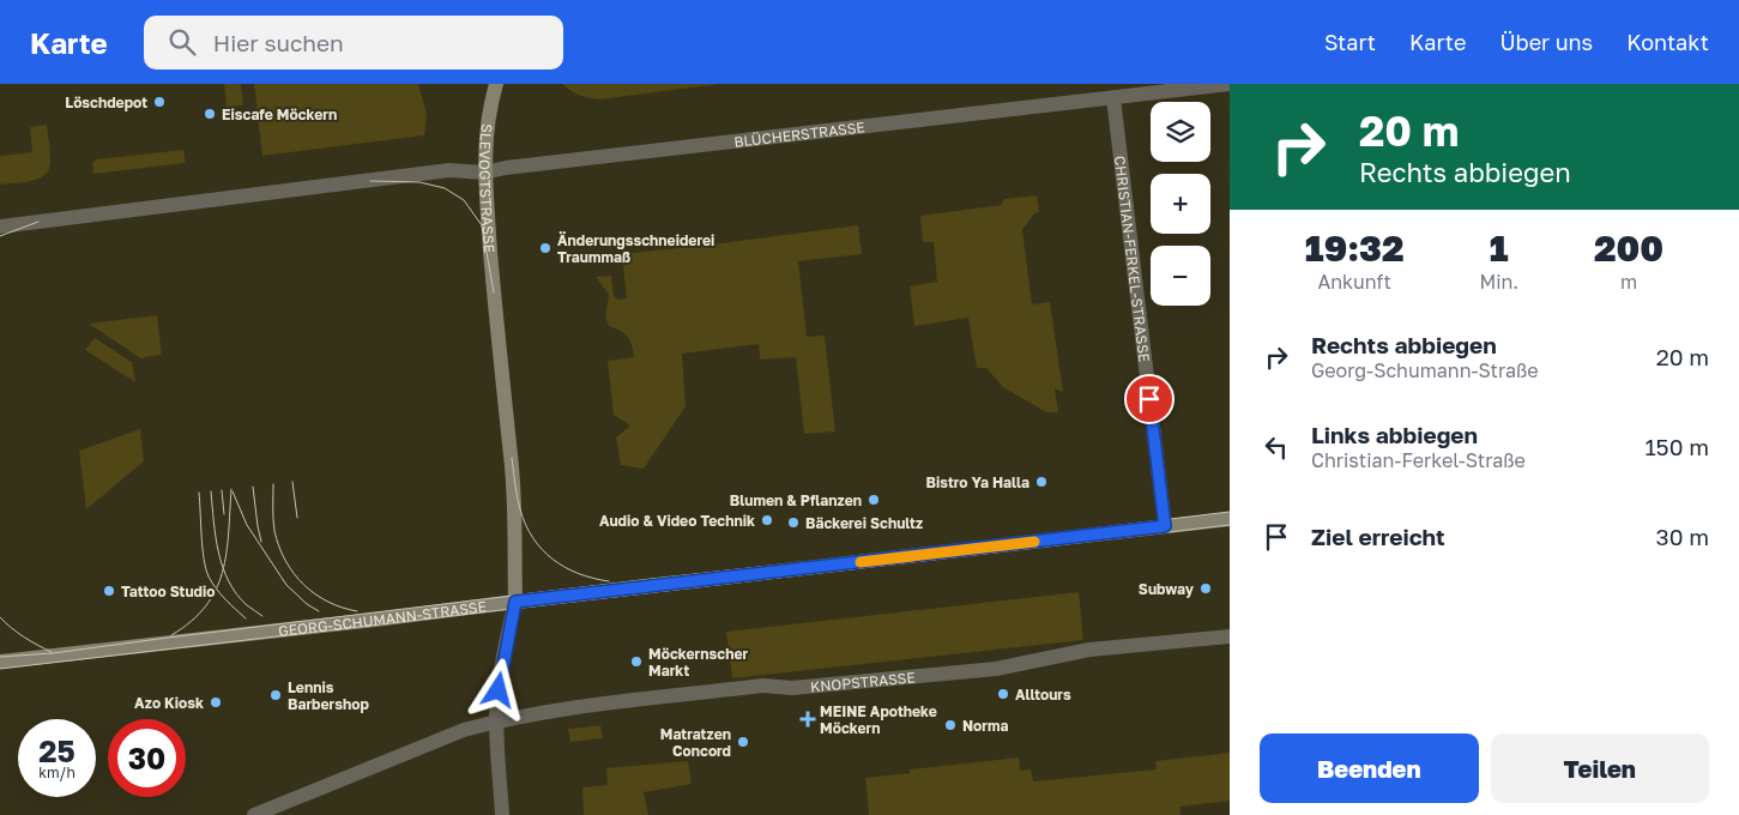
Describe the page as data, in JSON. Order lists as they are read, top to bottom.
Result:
{
  "streets": {
    "main road": ["SLEVOGTSTRASSE", "GEORG-SCHUMANN-STRASSE"],
    "street": ["BLÜCHERSTRASSE", "CHRISTIAN-FERKEL-STRASSE", "KNOPSTRASSE"]
  },
  "crossings": [
    ["BLÜCHERSTRASSE", "SLEVOGTSTRASSE"],
    ["BLÜCHERSTRASSE", "CHRISTIAN-FERKEL-STRASSE"],
    ["SLEVOGTSTRASSE", "GEORG-SCHUMANN-STRASSE"],
    ["CHRISTIAN-FERKEL-STRASSE", "GEORG-SCHUMANN-STRASSE"]
  ],
  "places": {
    "other": [
      "Löschdepot",
      "Eiscafe Möckern",
      "Änderungsschneiderei Traummaß",
      "Bistro Ya Halla",
      "Blumen & Pflanzen",
      "Audio & Video Technik",
      "Bäckerei Schultz",
      "Subway",
      "Tattoo Studio",
      "Möckernscher Markt",
      "Alltours",
      "Lennis Barbershop",
      "Azo Kiosk",
      "Norma",
      "Matratzen Concord"
    ],
    "health": ["MEINE Apotheke Möckern"]
  },
  "page": {
    "header": "Karte",
    "search": "Hier suchen",
    "nav": [
      "Start",
      "Karte",
      "Über uns",
      "Kontakt"
    ],
    "turn": ["20 m", "Rechts abbiegen"],
    "map_buttons": ["+", "−"],
    "eta": [
      "19:32",
      "Ankunft",
      "1",
      "Min.",
      "200",
      "m"
    ],
    "list": [
      {
        "name": "Rechts abbiegen",
        "note": "Georg-Schumann-Straße",
        "value": "20 m"
      },
      {
        "name": "Links abbiegen",
        "note": "Christian-Ferkel-Straße",
        "value": "150 m"
      },
      {
        "name": "Ziel erreicht",
        "value": "30 m"
      }
    ],
    "speed": "25 km/h",
    "limit": "30",
    "buttons": ["Beenden", "Teilen"]
  }
}
